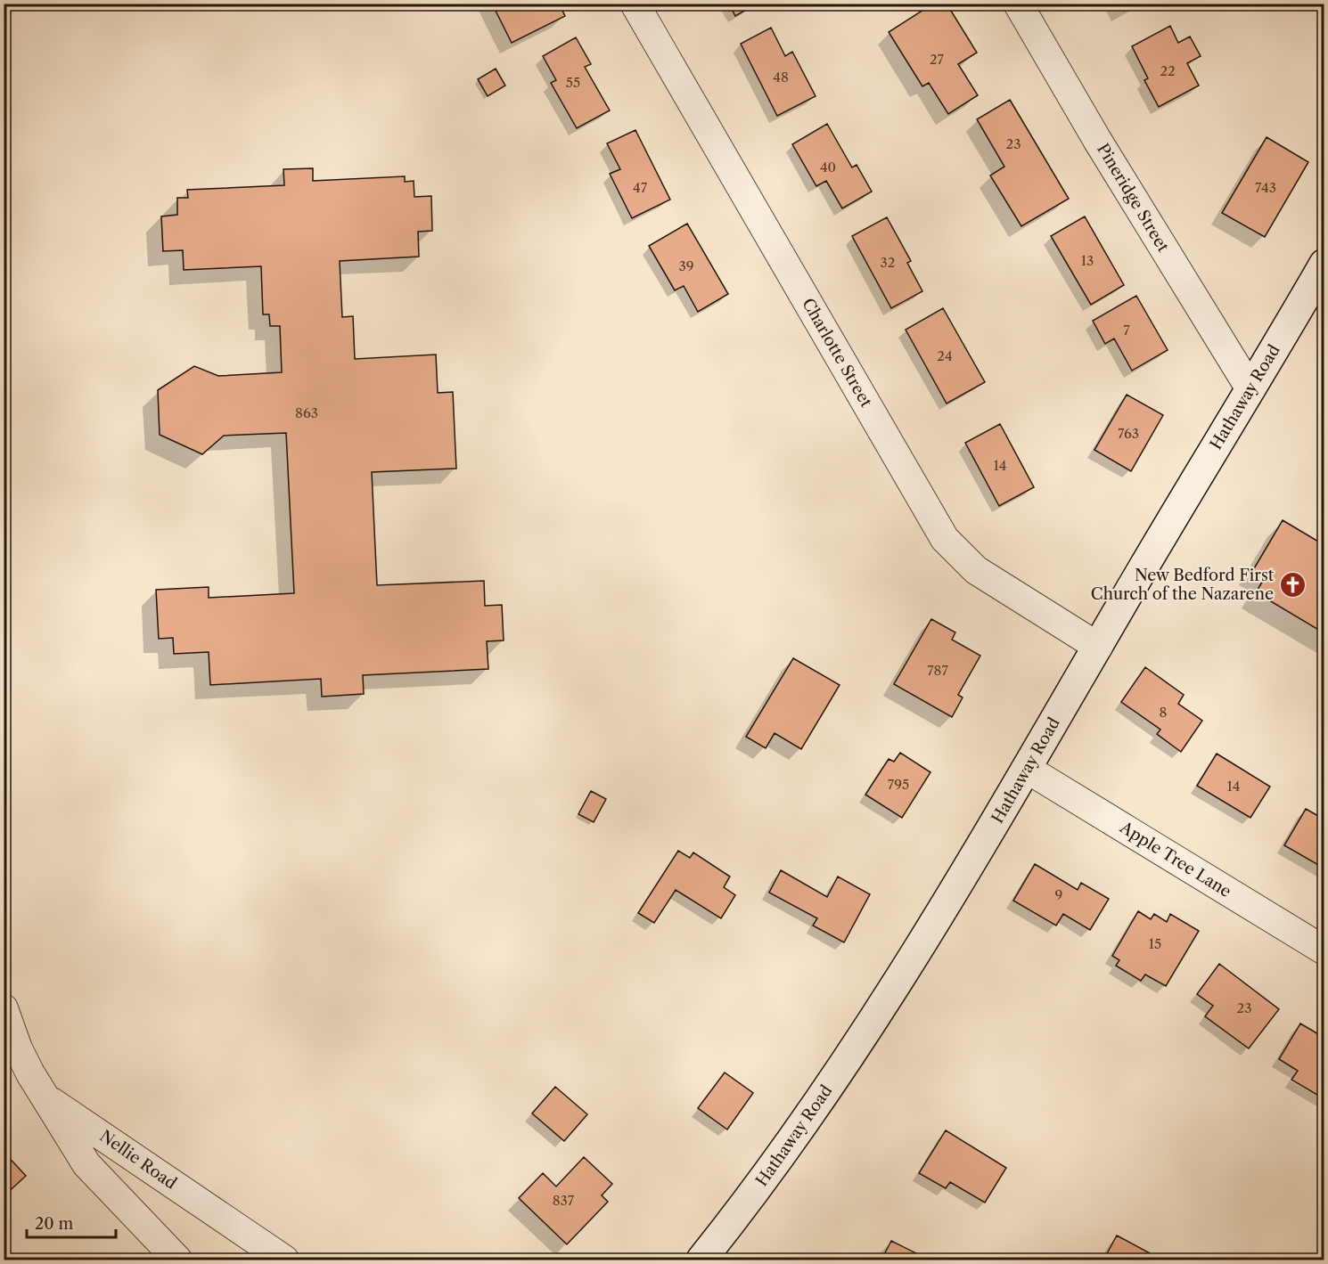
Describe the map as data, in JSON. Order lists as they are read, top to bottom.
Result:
{
  "streets": {
    "main road": ["Hathaway Road"],
    "street": [
      "Pineridge Street",
      "Charlotte Street",
      "Apple Tree Lane",
      "Nellie Road"
    ]
  },
  "crossings": [
    ["Pineridge Street", "Hathaway Road"],
    ["Charlotte Street", "Hathaway Road"],
    ["Hathaway Road", "Apple Tree Lane"]
  ],
  "places": {
    "church": ["New Bedford First Church of the Nazarene"]
  },
  "house_numbers": [
    "27",
    "22",
    "48",
    "55",
    "23",
    "40",
    "47",
    "743",
    "13",
    "32",
    "39",
    "7",
    "24",
    "863",
    "763",
    "14",
    "787",
    "8",
    "795",
    "14",
    "9",
    "15",
    "23",
    "837"
  ],
  "scale_bar": "20 m"
}
